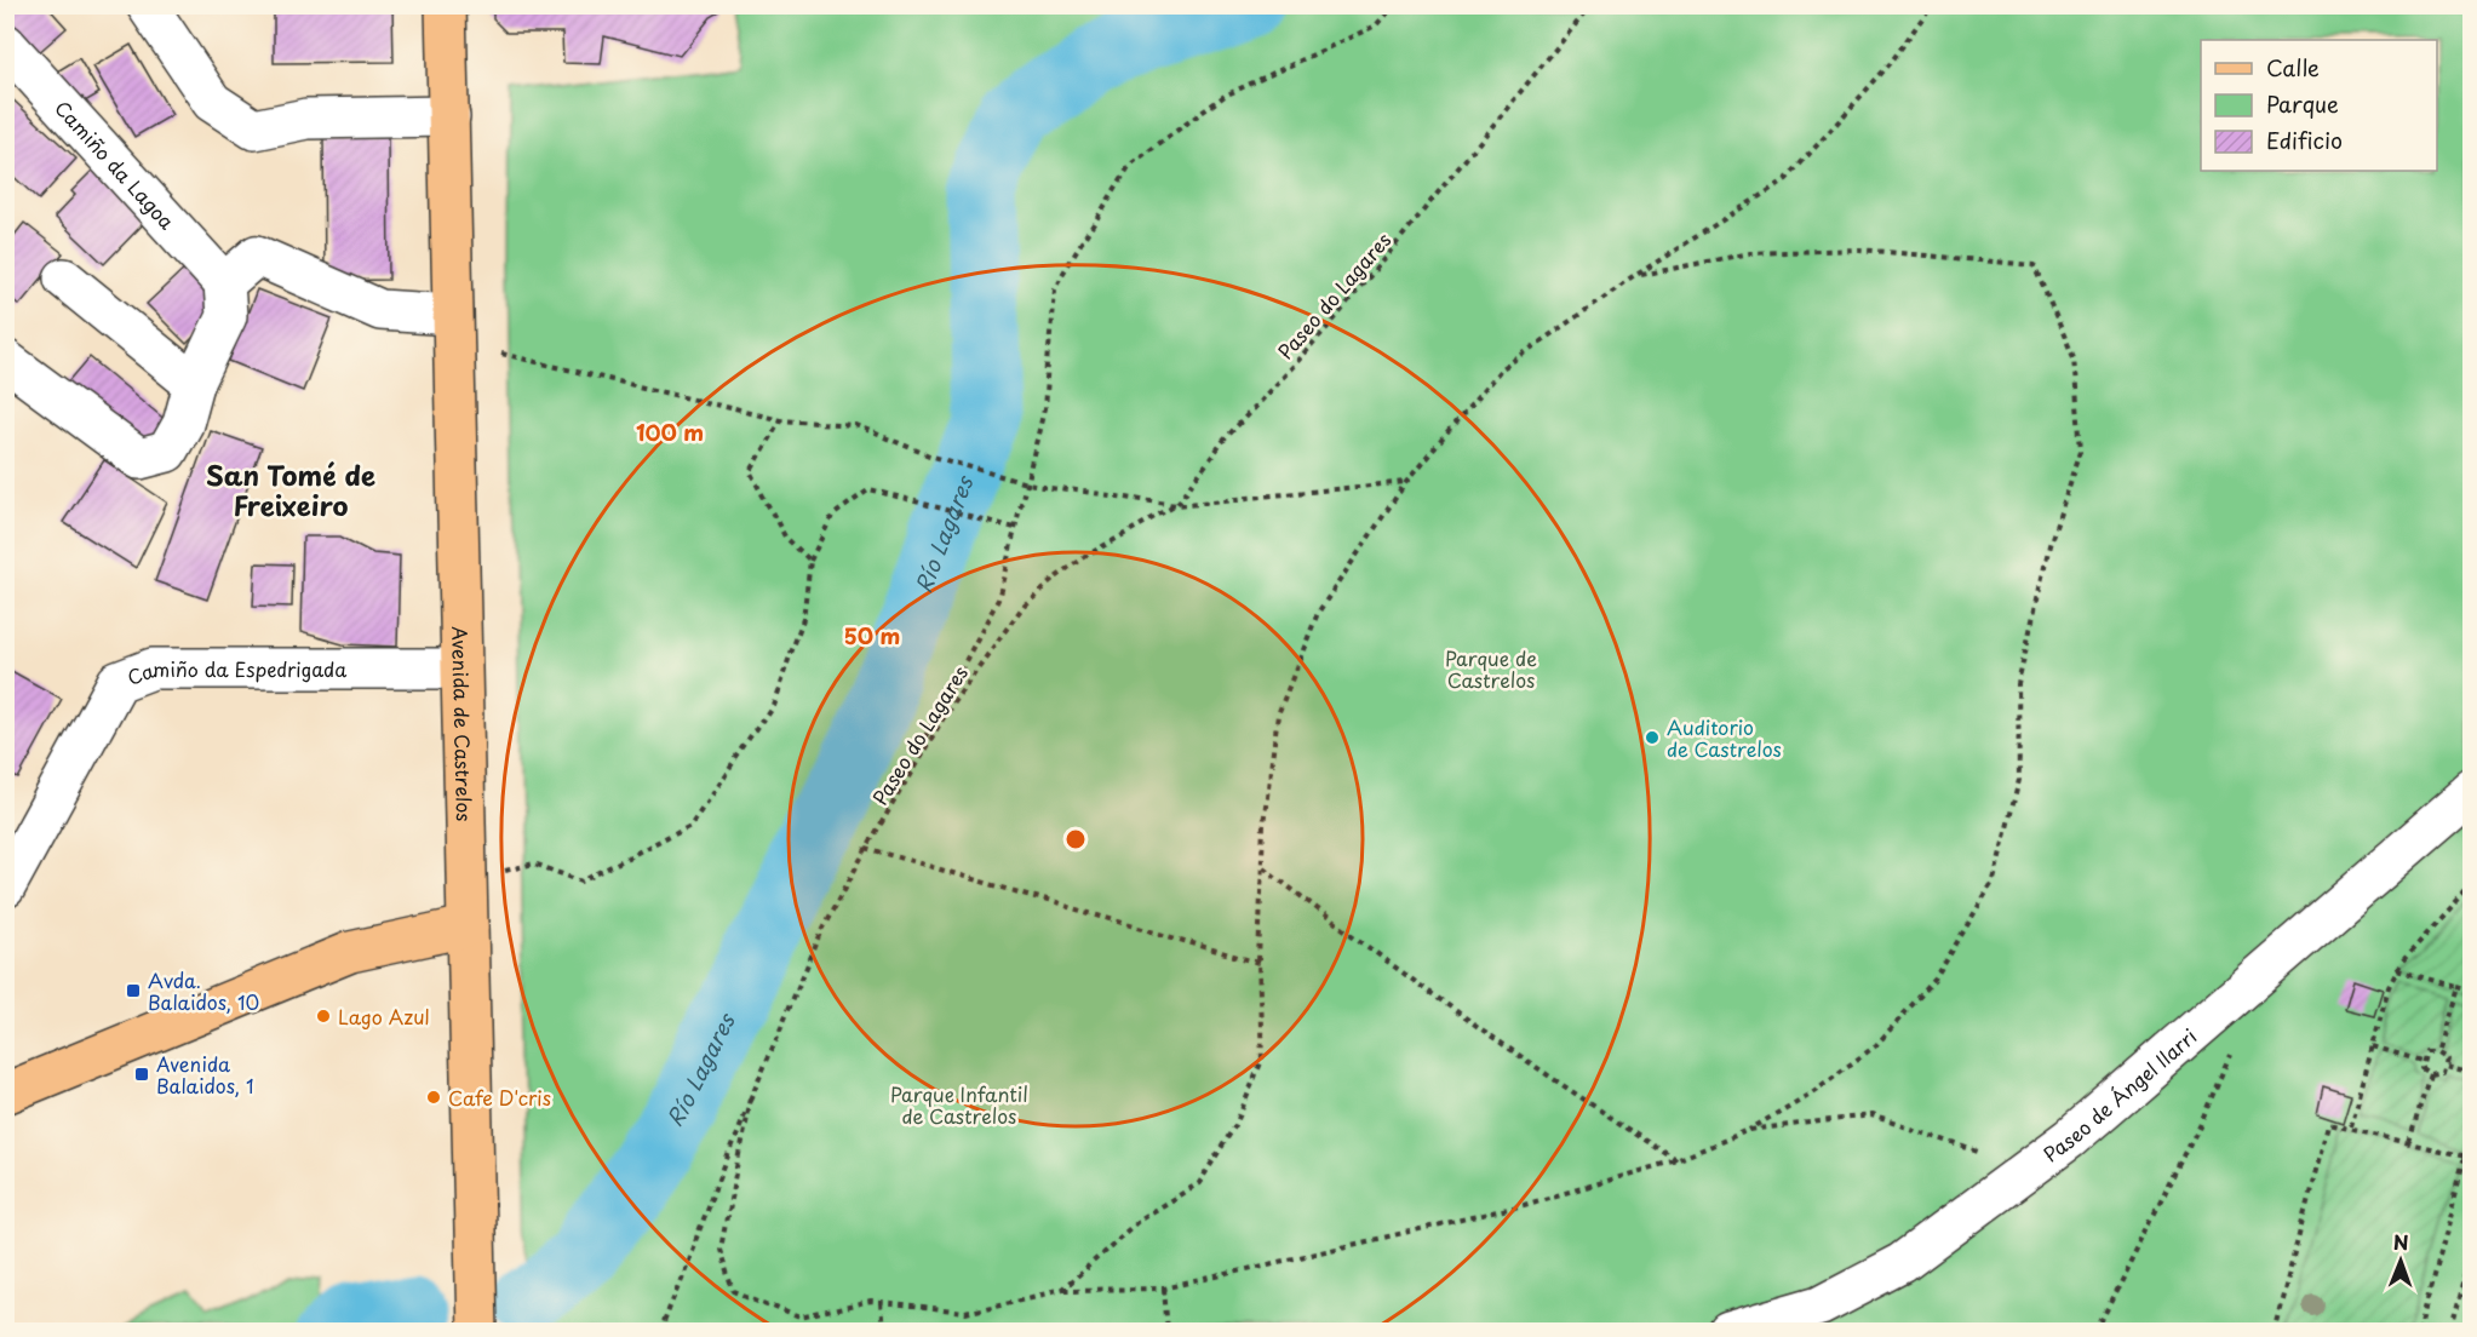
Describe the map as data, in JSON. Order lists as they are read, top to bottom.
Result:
{
  "streets": {
    "main road": ["Avenida de Castrelos"],
    "street": ["Camiño da Lagoa", "Camiño da Espedrigada", "Paseo de Ángel Ilarri"],
    "path": ["Paseo do Lagares"]
  },
  "crossings": [
    ["Camiño da Espedrigada", "Avenida de Castrelos"]
  ],
  "districts": ["San Tomé de Freixeiro"],
  "water": ["Río Lagares"],
  "parks": ["Parque de Castrelos", "Parque Infantil de Castrelos"],
  "places": {
    "other": ["Auditorio de Castrelos", "Lago Azul", "Cafe D'cris"],
    "transit": ["Avda. Balaidos, 10", "Avenida Balaidos, 1"]
  },
  "legend": ["Calle", "Parque", "Edificio"],
  "north": "top",
  "rings": ["100 m", "50 m"]
}
